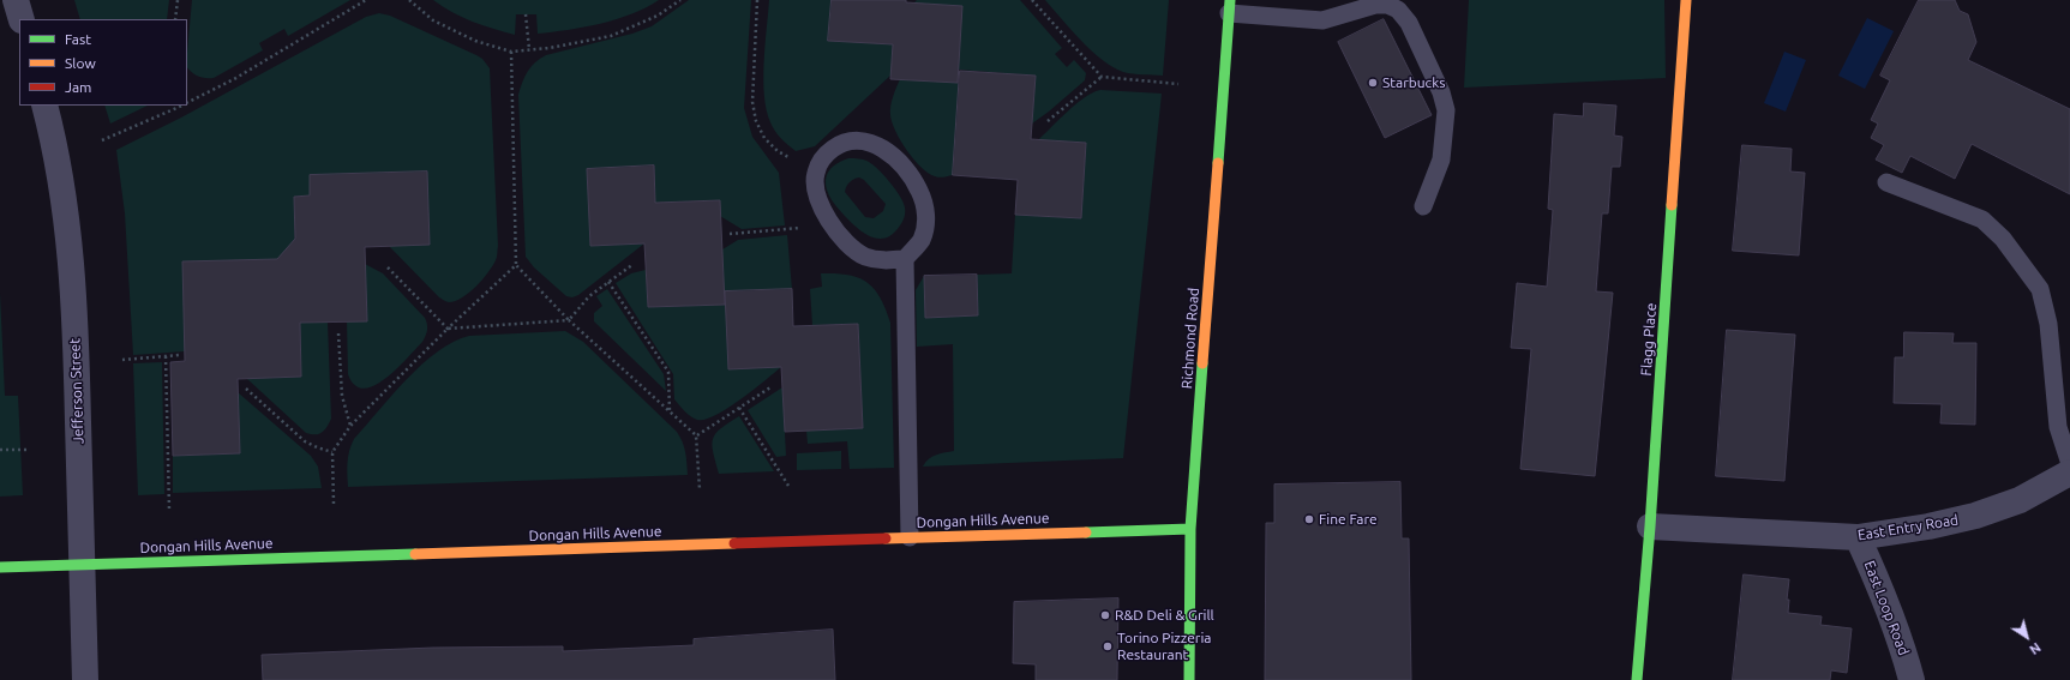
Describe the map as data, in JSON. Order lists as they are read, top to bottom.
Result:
{
  "streets": {
    "street": [
      "Richmond Road",
      "Flagg Place",
      "Jefferson Street",
      "Dongan Hills Avenue",
      "East Entry Road",
      "East Loop Road"
    ]
  },
  "crossings": [
    ["Richmond Road", "Dongan Hills Avenue"],
    ["Flagg Place", "East Entry Road"],
    ["Jefferson Street", "Dongan Hills Avenue"],
    ["East Entry Road", "East Loop Road"]
  ],
  "places": [
    "Starbucks",
    "Fine Fare",
    "R&D Deli & Grill",
    "Torino Pizzeria Restaurant"
  ],
  "legend": ["Fast", "Slow", "Jam"],
  "north": "bottom right"
}
